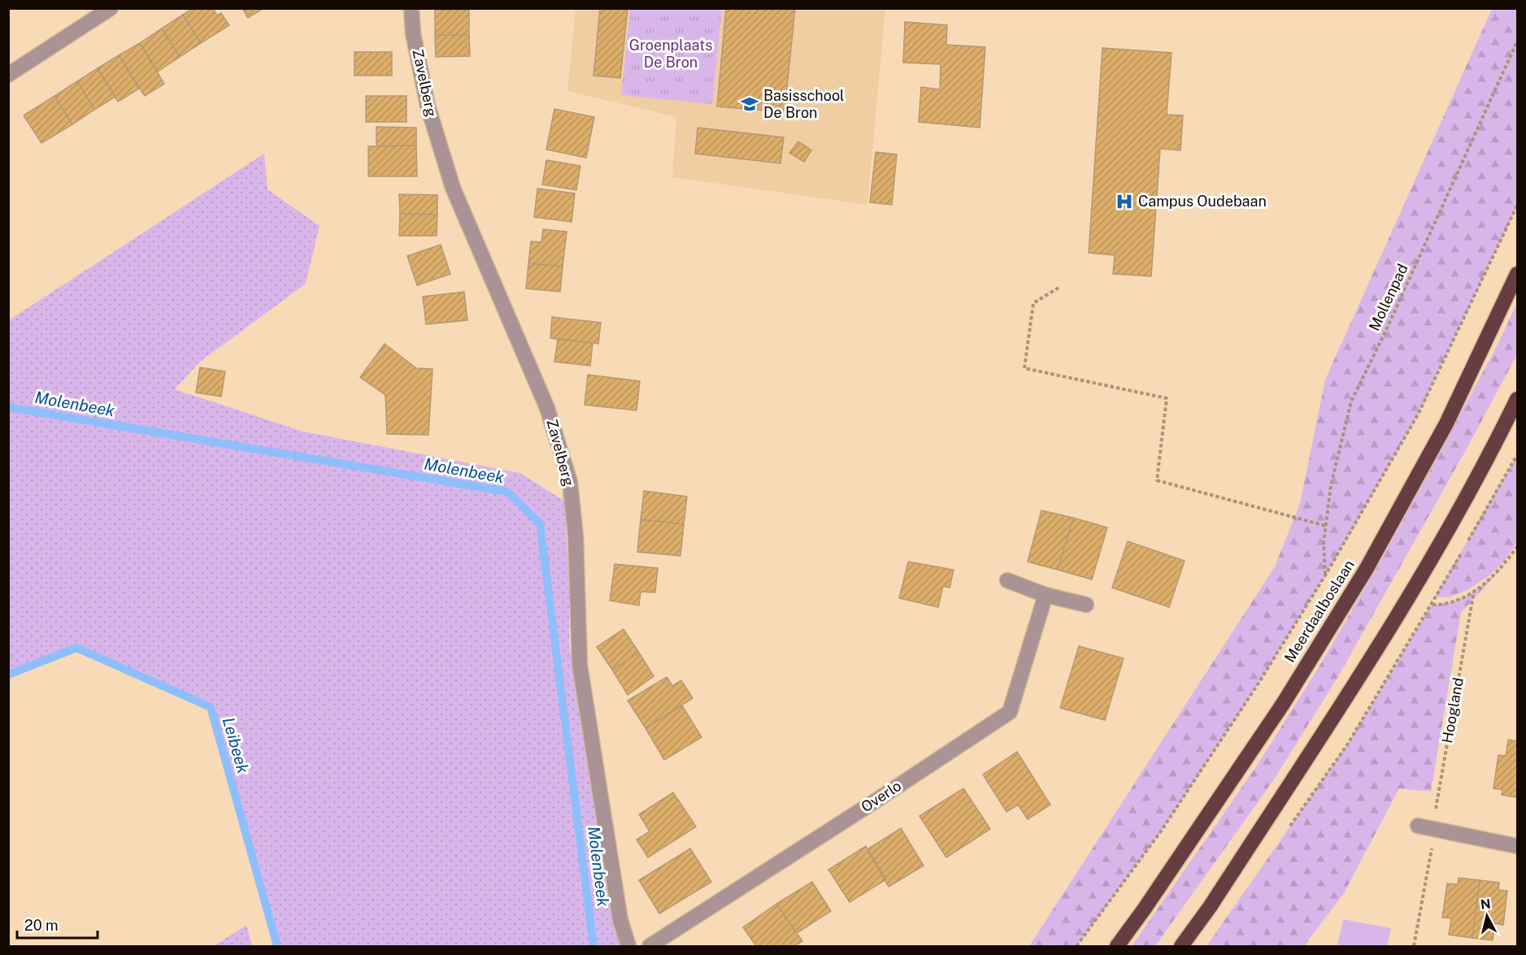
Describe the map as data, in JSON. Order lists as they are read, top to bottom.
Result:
{
  "streets": {
    "highway": ["Meerdaalboslaan"],
    "street": ["Zavelberg", "Overlo"],
    "path": ["Mollenpad", "Hoogland"]
  },
  "water": ["Molenbeek", "Leibeek"],
  "parks": ["Groenplaats De Bron"],
  "places": {
    "school or university": ["Basisschool De Bron"],
    "hospital": ["Campus Oudebaan"]
  },
  "scale_bar": "20 m",
  "north": "top"
}
